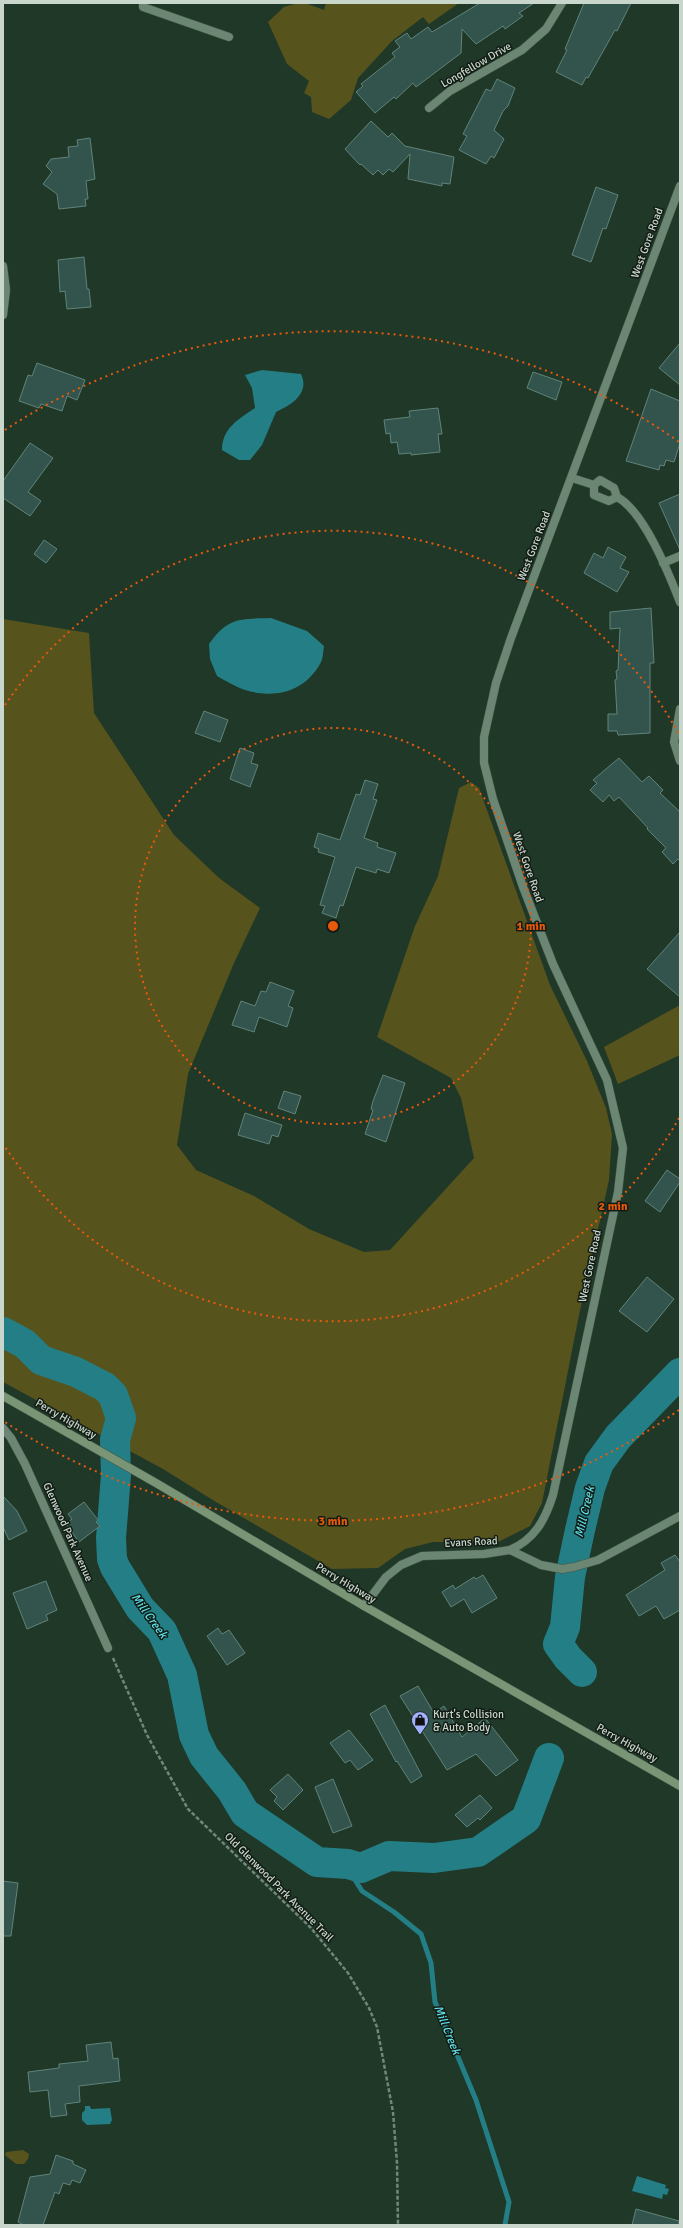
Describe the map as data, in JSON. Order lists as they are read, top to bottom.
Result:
{
  "streets": {
    "main road": ["Perry Highway"],
    "street": [
      "Longfellow Drive",
      "West Gore Road",
      "Glenwood Park Avenue",
      "Evans Road"
    ],
    "path": ["Old Glenwood Park Avenue Trail"]
  },
  "crossings": [
    ["West Gore Road", "Evans Road"],
    ["Perry Highway", "Evans Road"],
    ["Glenwood Park Avenue", "Old Glenwood Park Avenue Trail"]
  ],
  "water": ["Mill Creek"],
  "places": {
    "shop": ["Kurt's Collision & Auto Body"]
  },
  "rings": ["1 min", "2 min", "3 min"]
}
